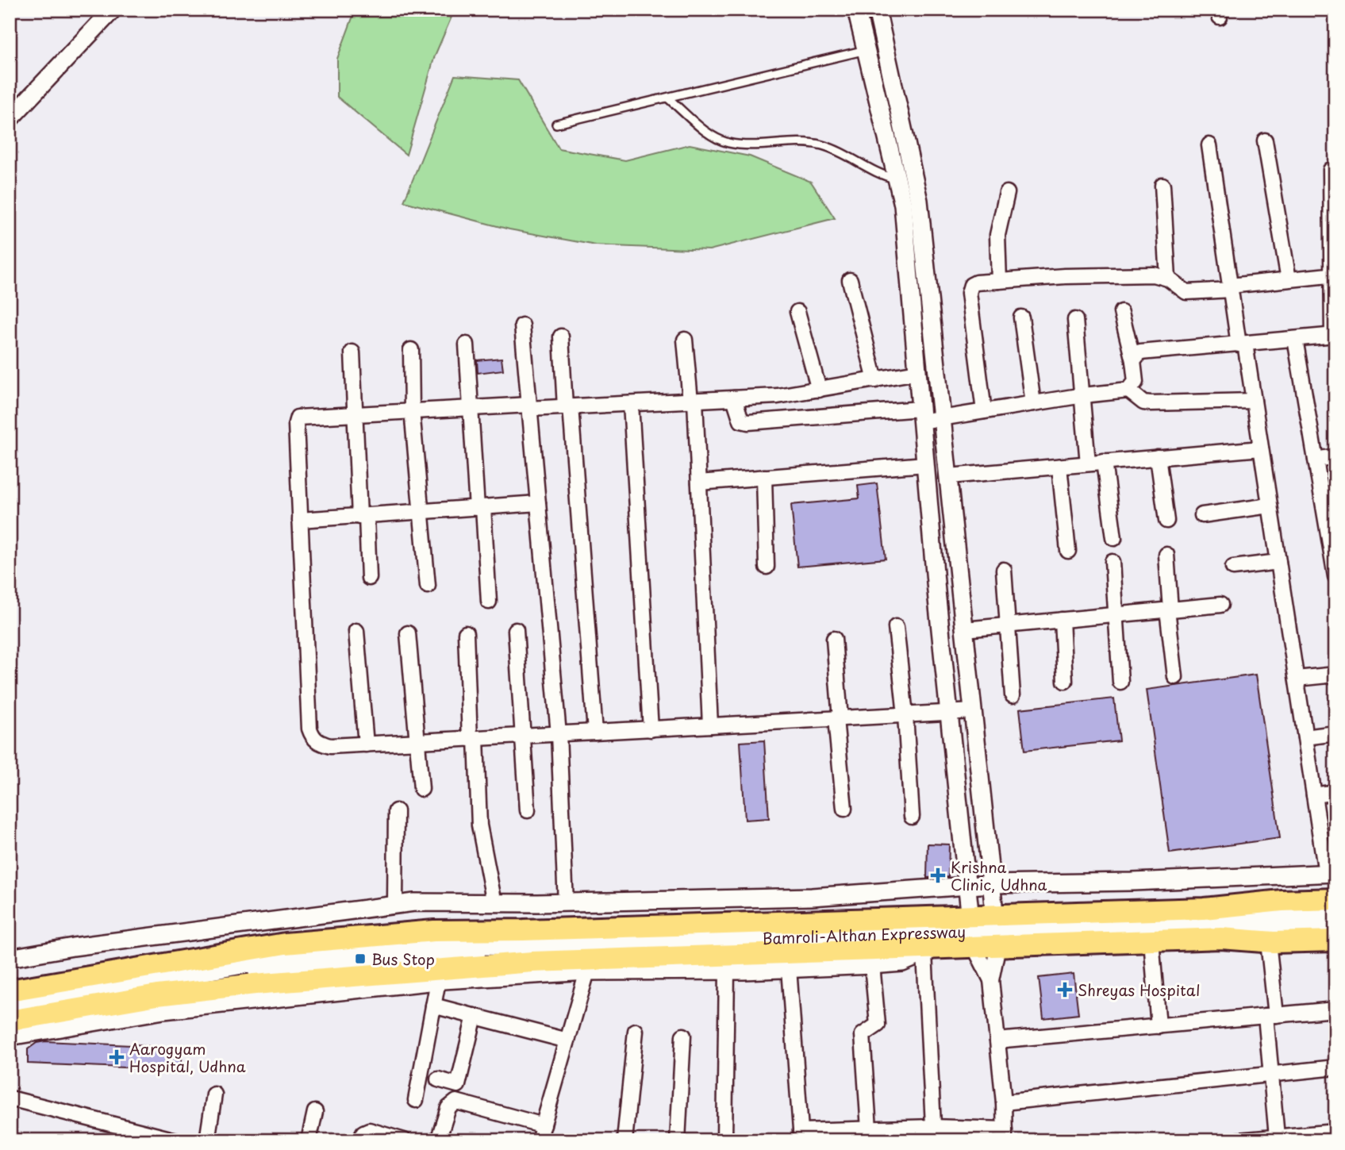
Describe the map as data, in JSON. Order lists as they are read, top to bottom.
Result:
{
  "streets": {
    "main road": ["Bamroli-Althan Expressway"]
  },
  "places": {
    "health": ["Krishna Clinic, Udhna", "Shreyas Hospital", "Aarogyam Hospital, Udhna"],
    "transit": ["Bus Stop"]
  }
}
